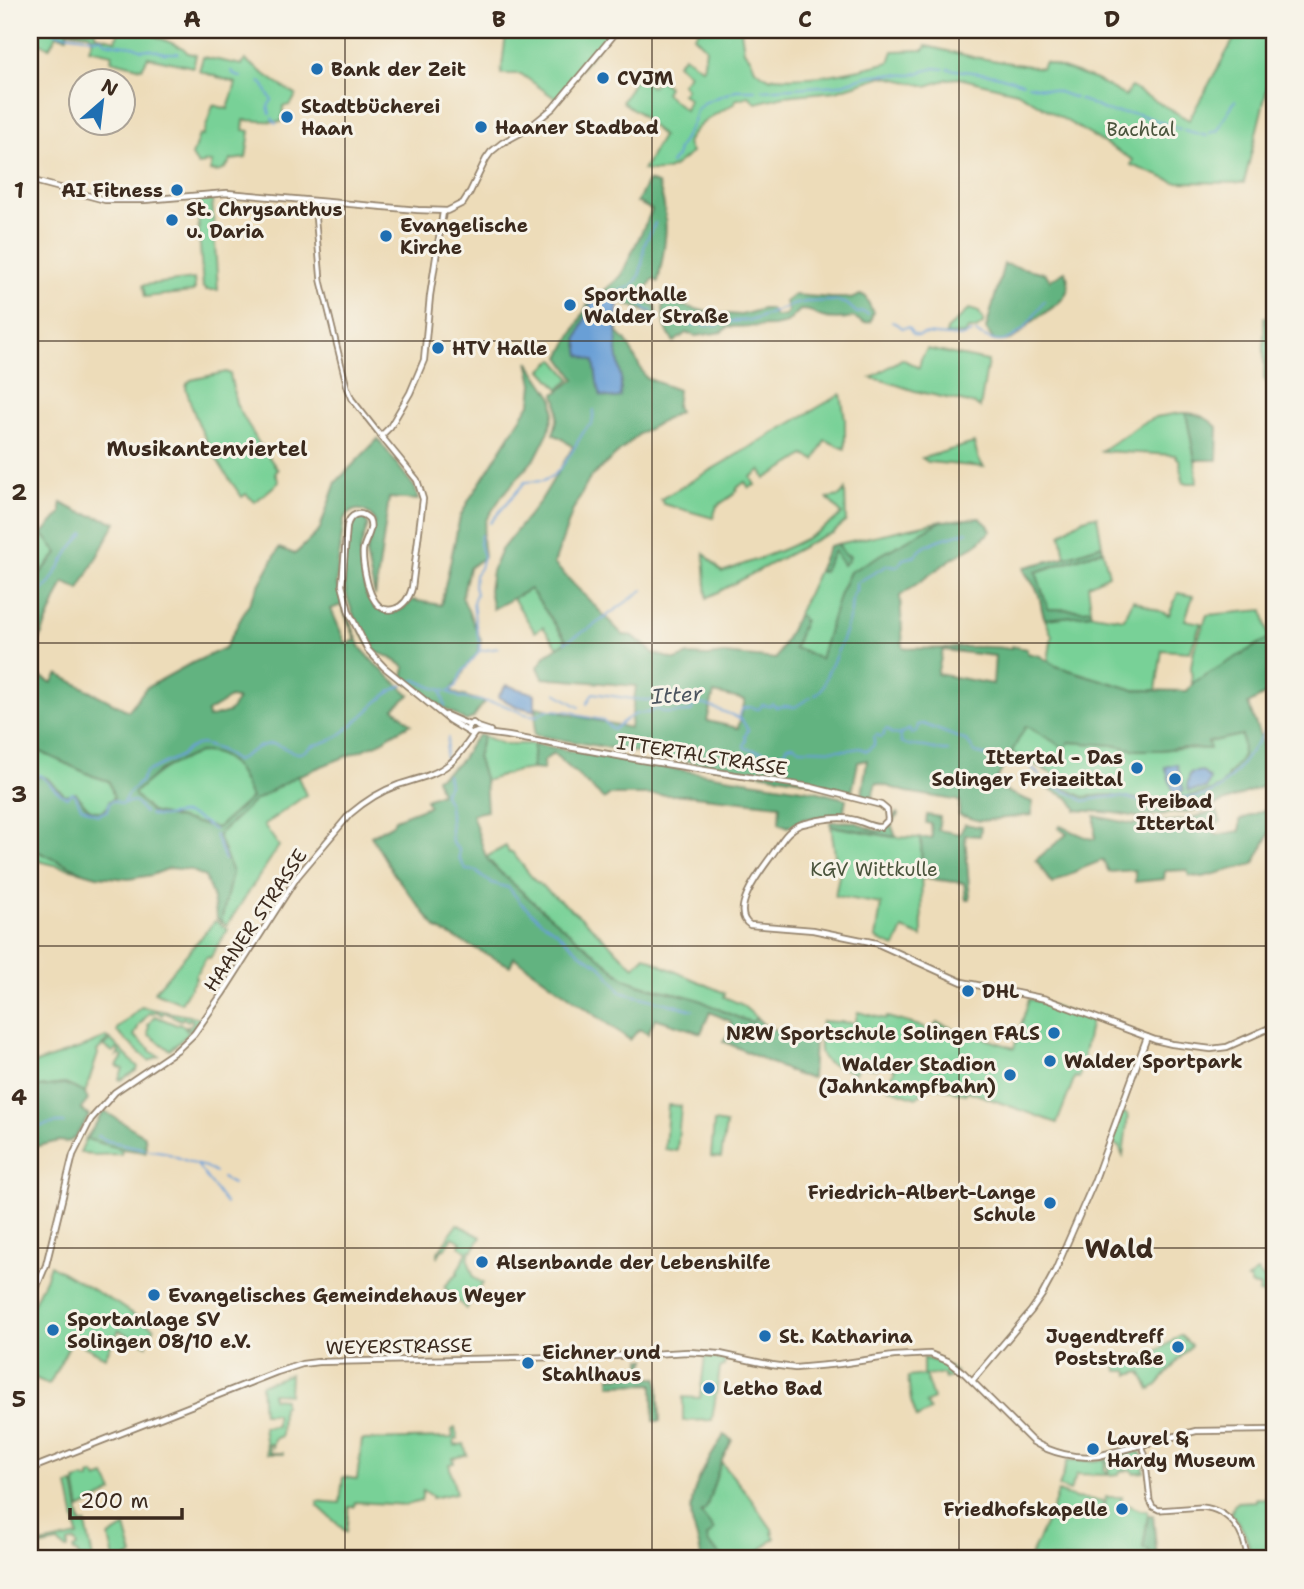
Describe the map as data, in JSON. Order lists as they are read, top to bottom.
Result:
{
  "streets": {
    "main road": ["ITTERTALSTRASSE", "HAANER STRASSE", "WEYERSTRASSE"]
  },
  "crossings": [
    ["ITTERTALSTRASSE", "HAANER STRASSE"]
  ],
  "districts": ["Musikantenviertel", "Wald"],
  "water": ["Itter"],
  "parks": ["Bachtal", "KGV Wittkulle"],
  "places": [
    "Bank der Zeit",
    "CVJM",
    "Stadtbücherei Haan",
    "Haaner Stadbad",
    "AI Fitness",
    "St. Chrysanthus u. Daria",
    "Evangelische Kirche",
    "Sporthalle Walder Straße",
    "HTV Halle",
    "Ittertal - Das Solinger Freizeittal",
    "Freibad Ittertal",
    "DHL",
    "NRW Sportschule Solingen FALS",
    "Walder Sportpark",
    "Walder Stadion (Jahnkampfbahn)",
    "Friedrich-Albert-Lange Schule",
    "Alsenbande der Lebenshilfe",
    "Evangelisches Gemeindehaus Weyer",
    "Sportanlage SV Solingen 08/10 e.V.",
    "St. Katharina",
    "Jugendtreff Poststraße",
    "Eichner und Stahlhaus",
    "Letho Bad",
    "Laurel & Hardy Museum",
    "Friedhofskapelle"
  ],
  "scale_bar": "200 m",
  "north": "top right",
  "grid": {
    "columns": [
      "A",
      "B",
      "C",
      "D"
    ],
    "rows": [
      "1",
      "2",
      "3",
      "4",
      "5"
    ]
  }
}
